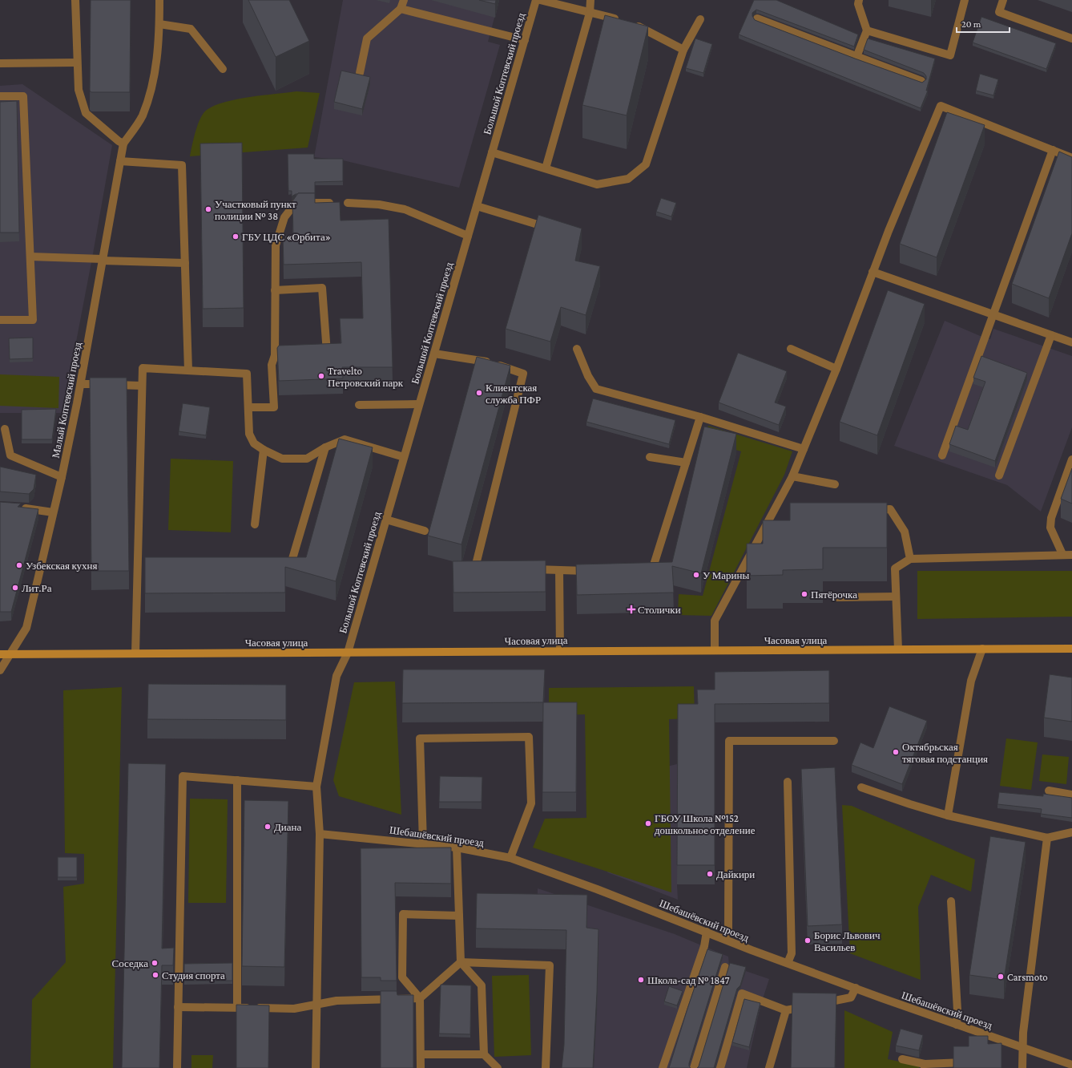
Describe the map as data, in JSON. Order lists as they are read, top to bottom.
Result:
{
  "streets": {
    "street": [
      "Большой Коптевский проезд",
      "Малый Коптевский проезд",
      "Часовая улица",
      "Шебашёвский проезд"
    ]
  },
  "crossings": [
    ["Большой Коптевский проезд", "Часовая улица"],
    ["Малый Коптевский проезд", "Часовая улица"]
  ],
  "places": {
    "other": [
      "Участковый пункт полиции № 38",
      "ГБУ ЦДС «Орбита»",
      "Travelto Петровский парк",
      "Клиентская служба ПФР",
      "Узбекская кухня",
      "У Марины",
      "Лит.Ра",
      "Пятёрочка",
      "Октябрьская тяговая подстанция",
      "ГБОУ Школа №152 дошкольное отделение",
      "Диана",
      "Дайкири",
      "Борис Львович Васильев",
      "Соседка",
      "Студия спорта",
      "Carsmoto",
      "Школа-сад № 1847"
    ],
    "health": ["Столички"]
  },
  "scale_bar": "20 m"
}
